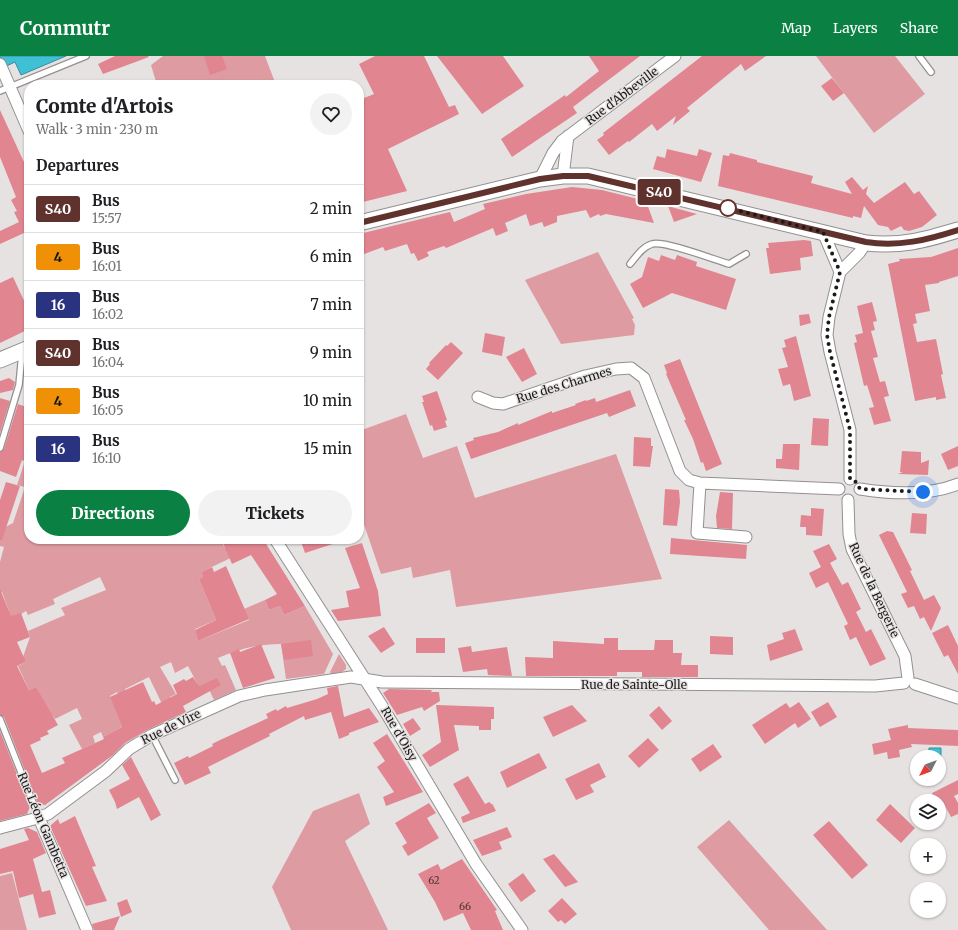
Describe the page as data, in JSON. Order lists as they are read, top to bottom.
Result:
{
  "streets": {
    "street": [
      "Rue d'Abbeville",
      "Rue des Charmes",
      "Rue de la Bergerie",
      "Rue de Sainte-Olle",
      "Rue de Vire",
      "Rue d'Oisy",
      "Rue Léon Gambetta"
    ]
  },
  "crossings": [
    ["Rue des Charmes", "Rue de la Bergerie"],
    ["Rue de la Bergerie", "Rue de Sainte-Olle"],
    ["Rue de Sainte-Olle", "Rue de Vire"],
    ["Rue de Sainte-Olle", "Rue d'Oisy"],
    ["Rue de Vire", "Rue d'Oisy"],
    ["Rue de Vire", "Rue Léon Gambetta"]
  ],
  "lines": ["bus line S40"],
  "house_numbers": ["62", "66"],
  "north": "bottom left",
  "page": {
    "header": "Commutr",
    "nav": ["Map", "Layers", "Share"],
    "on_map": "S40",
    "heading": [
      ["Comte d'Artois", "Walk · 3 min · 230 m"],
      "Departures"
    ],
    "list": [
      {
        "mark": "S40",
        "name": "Bus",
        "note": "15:57",
        "value": "2 min"
      },
      {
        "mark": "4",
        "name": "Bus",
        "note": "16:01",
        "value": "6 min"
      },
      {
        "mark": "16",
        "name": "Bus",
        "note": "16:02",
        "value": "7 min"
      },
      {
        "mark": "S40",
        "name": "Bus",
        "note": "16:04",
        "value": "9 min"
      },
      {
        "mark": "4",
        "name": "Bus",
        "note": "16:05",
        "value": "10 min"
      },
      {
        "mark": "16",
        "name": "Bus",
        "note": "16:10",
        "value": "15 min"
      }
    ],
    "buttons": ["Directions", "Tickets"],
    "map_buttons": ["+", "−"]
  }
}
